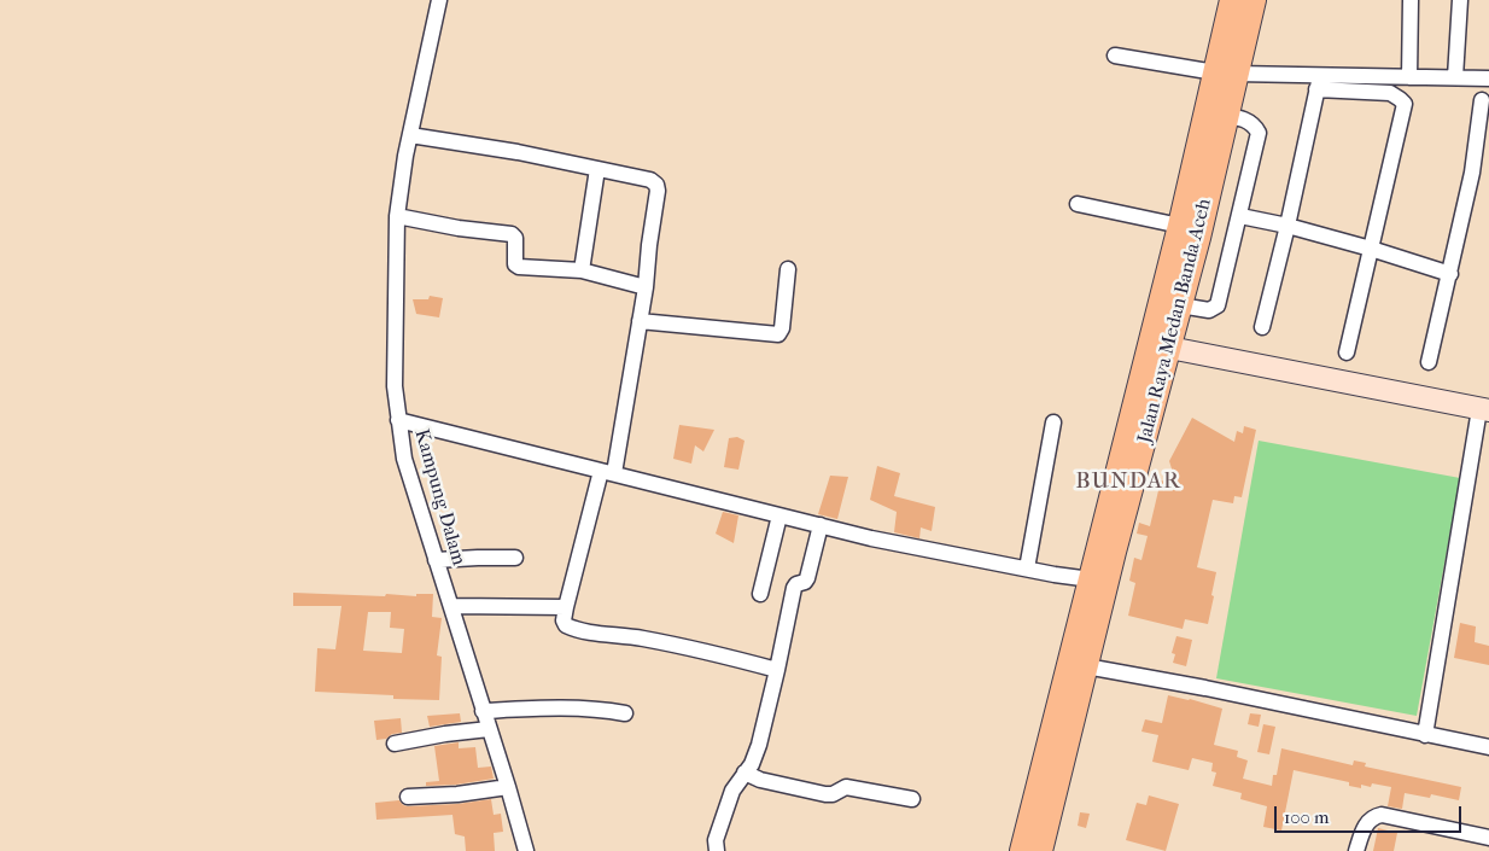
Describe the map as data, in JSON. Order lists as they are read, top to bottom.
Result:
{
  "streets": {
    "highway": ["Jalan Raya Medan Banda Aceh"],
    "street": ["Kampung Dalam"]
  },
  "districts": ["BUNDAR"],
  "scale_bar": "100 m"
}
